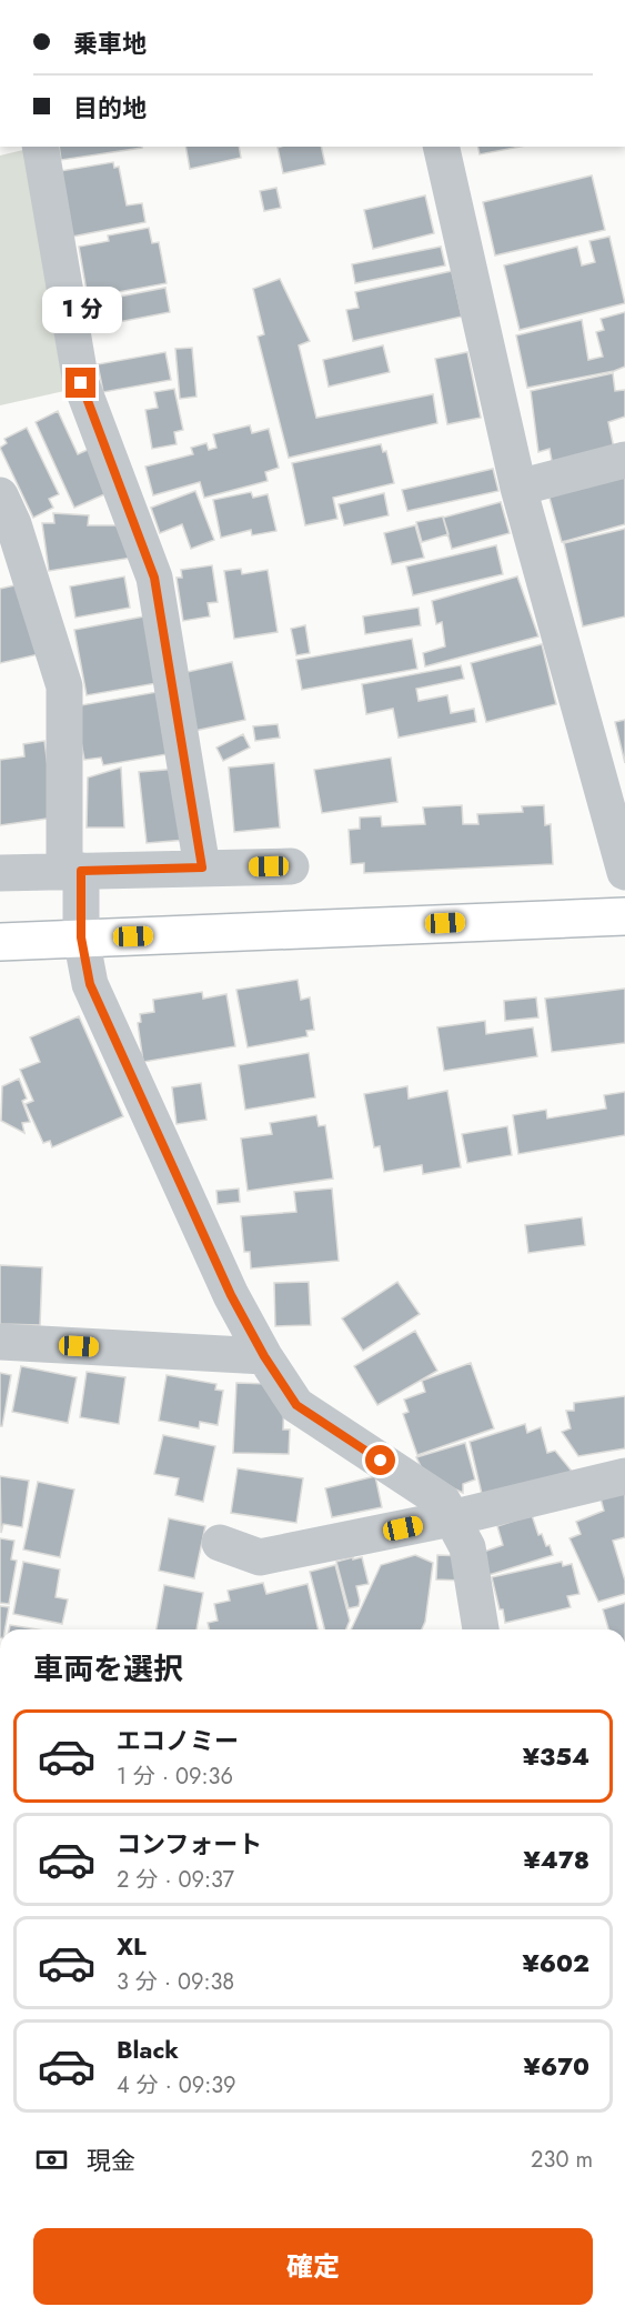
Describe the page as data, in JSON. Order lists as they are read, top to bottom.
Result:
{
  "page": {
    "banner": ["乗車地", "目的地"],
    "bubble": "1 分",
    "heading": "車両を選択",
    "list": [
      {
        "name": "エコノミー",
        "note": "1 分 · 09:36",
        "value": "¥354"
      },
      {
        "name": "コンフォート",
        "note": "2 分 · 09:37",
        "value": "¥478"
      },
      {
        "name": "XL",
        "note": "3 分 · 09:38",
        "value": "¥602"
      },
      {
        "name": "Black",
        "note": "4 分 · 09:39",
        "value": "¥670"
      }
    ],
    "pay": ["現金", "230 m"],
    "buttons": "確定"
  }
}
